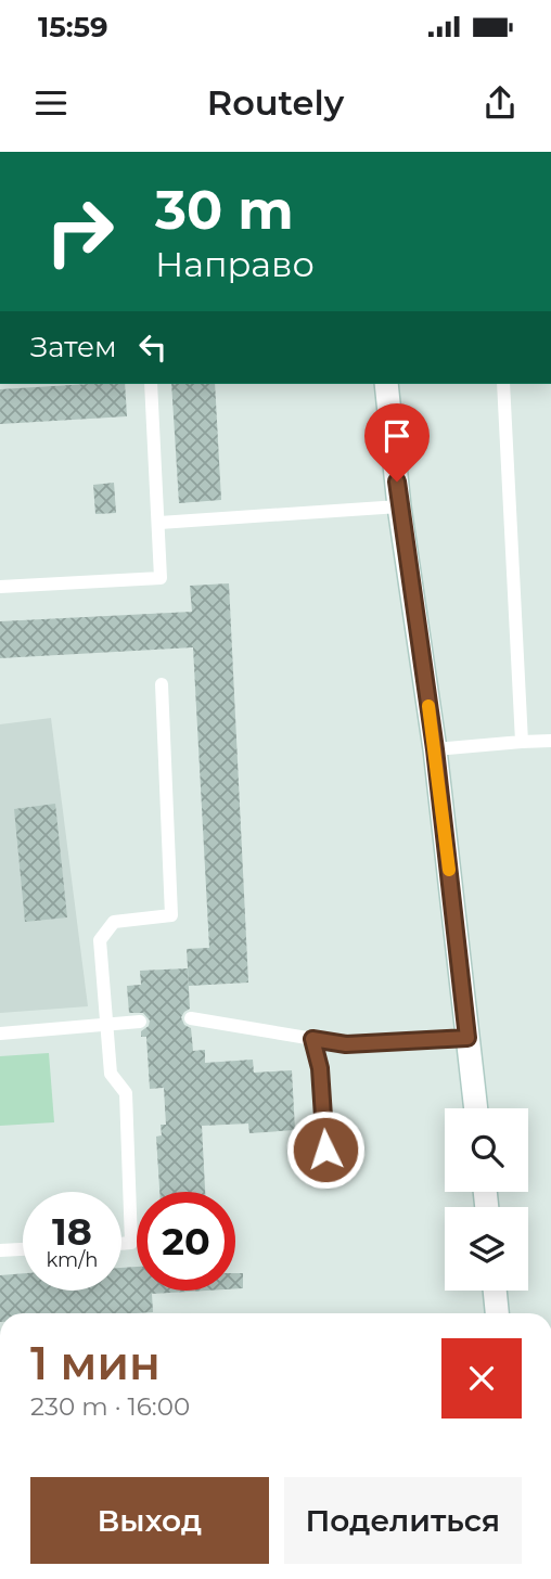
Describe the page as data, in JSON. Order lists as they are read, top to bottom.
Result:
{
  "page": {
    "status": "15:59",
    "header": "Routely",
    "turn": ["30 m", "Направо"],
    "then": "Затем",
    "speed": "18 km/h",
    "limit": "20",
    "heading": ["1 мин", "230 m · 16:00"],
    "buttons": ["Выход", "Поделиться"]
  }
}
